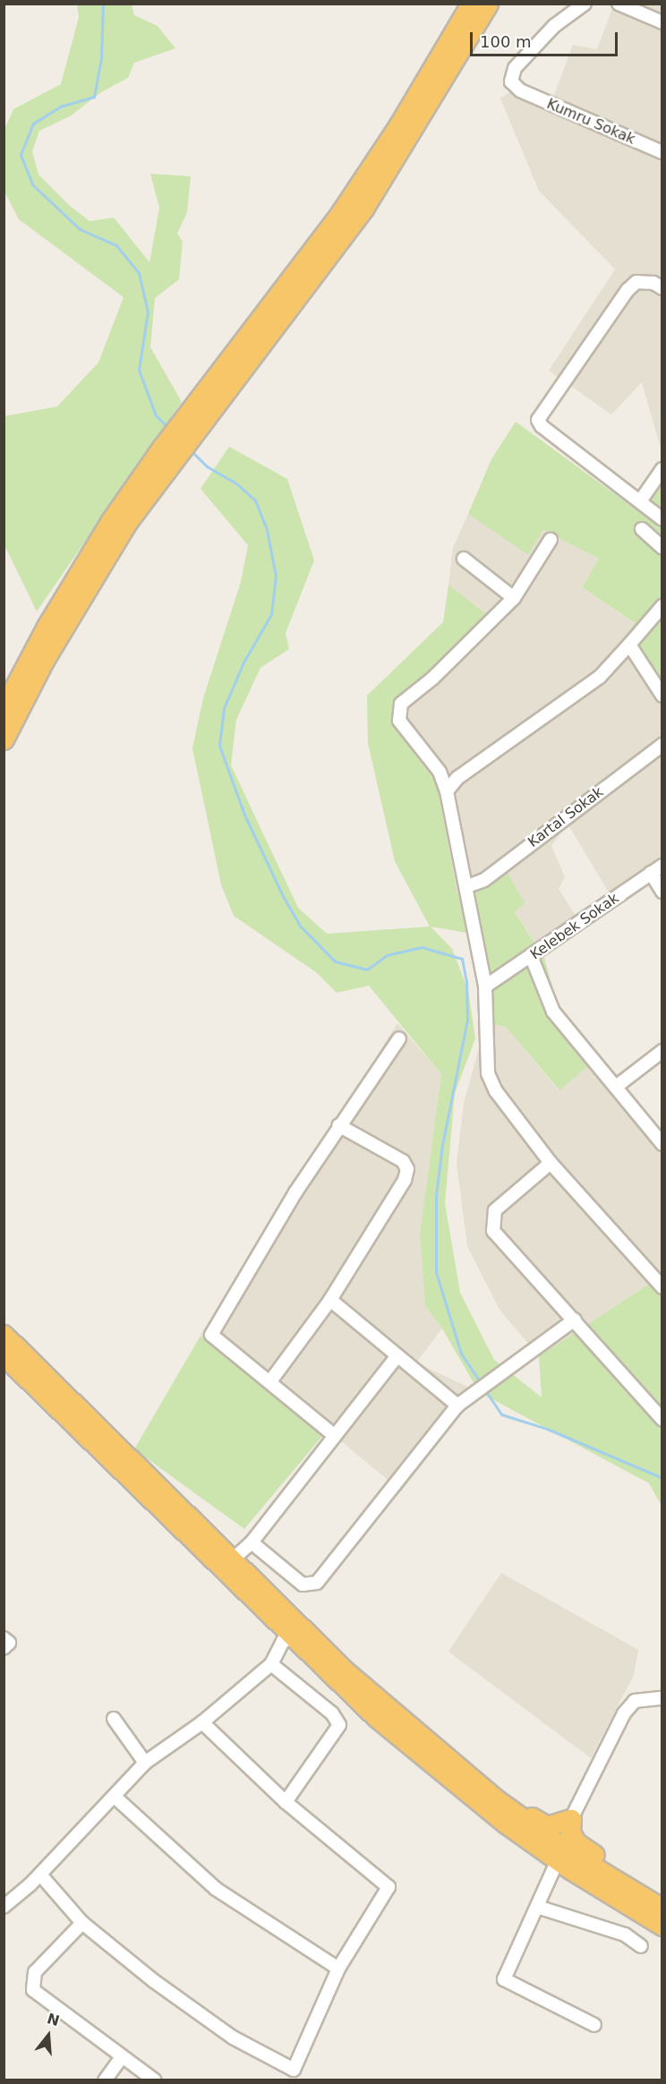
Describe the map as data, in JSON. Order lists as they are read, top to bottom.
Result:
{
  "streets": {
    "street": ["Kumru Sokak", "Kartal Sokak", "Kelebek Sokak"]
  },
  "scale_bar": "100 m",
  "north": "top"
}
